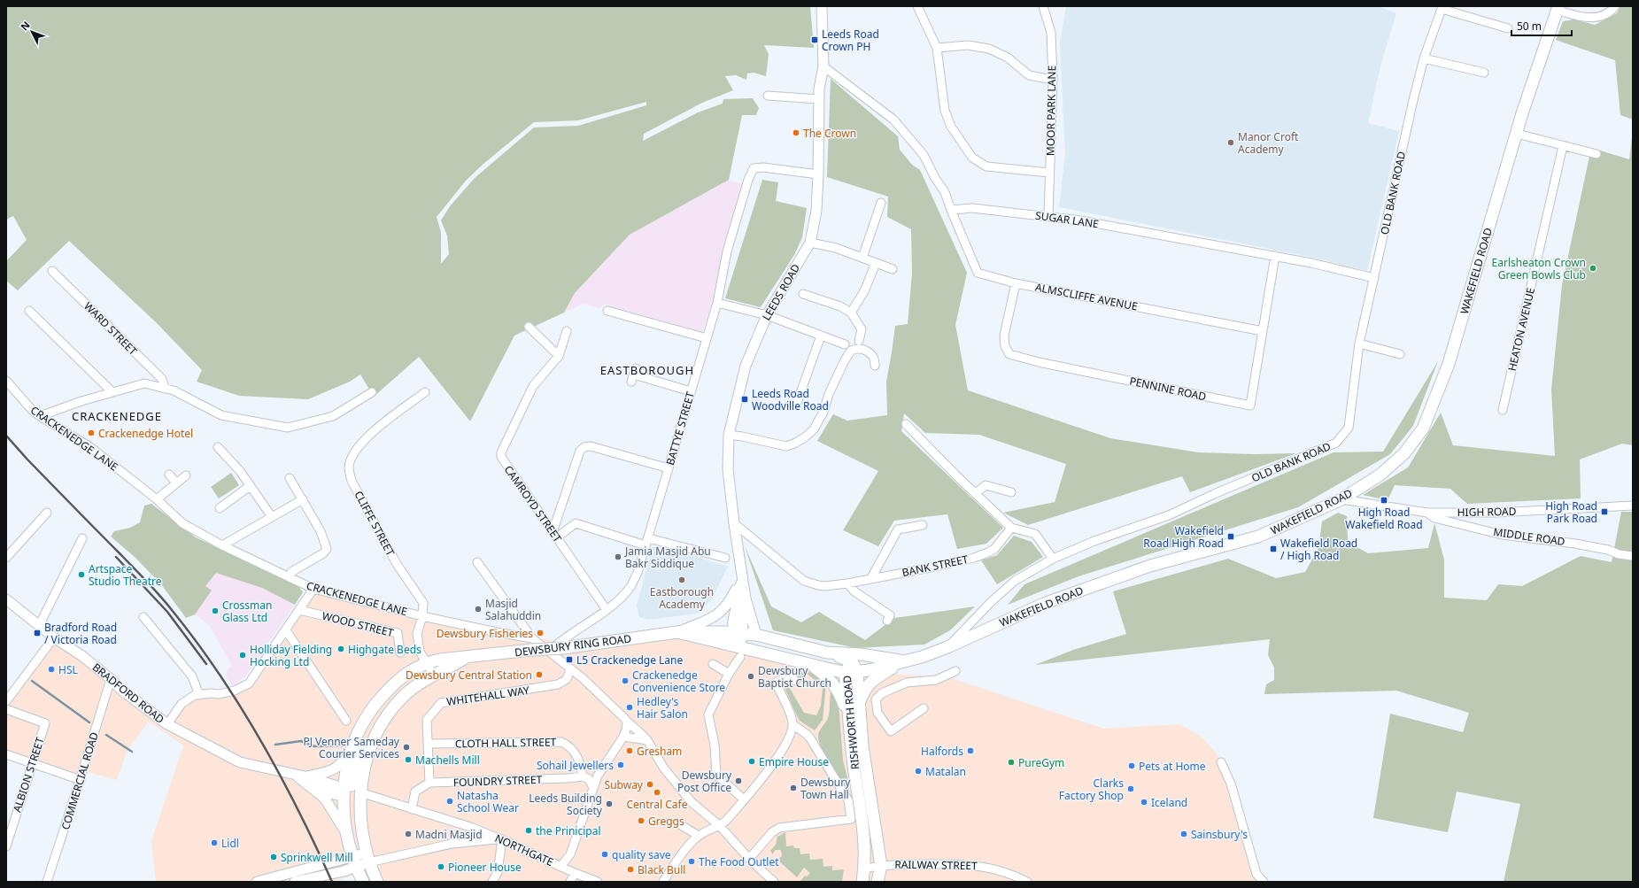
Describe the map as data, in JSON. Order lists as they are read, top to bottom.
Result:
{
  "streets": {
    "highway": ["WAKEFIELD ROAD", "DEWSBURY RING ROAD", "RISHWORTH ROAD"],
    "main road": ["LEEDS ROAD", "BRADFORD ROAD"],
    "street": [
      "MOOR PARK LANE",
      "OLD BANK ROAD",
      "SUGAR LANE",
      "ALMSCLIFFE AVENUE",
      "WARD STREET",
      "HEATON AVENUE",
      "PENNINE ROAD",
      "BATTYE STREET",
      "CRACKENEDGE LANE",
      "CAMROYD STREET",
      "HIGH ROAD",
      "CLIFFE STREET",
      "MIDDLE ROAD",
      "BANK STREET",
      "WOOD STREET",
      "WHITEHALL WAY",
      "CLOTH HALL STREET",
      "ALBION STREET",
      "COMMERCIAL ROAD",
      "FOUNDRY STREET",
      "NORTHGATE",
      "RAILWAY STREET"
    ]
  },
  "crossings": [
    ["MOOR PARK LANE", "SUGAR LANE"],
    ["OLD BANK ROAD", "SUGAR LANE"],
    ["OLD BANK ROAD", "WAKEFIELD ROAD"],
    ["SUGAR LANE", "ALMSCLIFFE AVENUE"],
    ["SUGAR LANE", "PENNINE ROAD"],
    ["WAKEFIELD ROAD", "HIGH ROAD"],
    ["WAKEFIELD ROAD", "DEWSBURY RING ROAD"],
    ["WAKEFIELD ROAD", "RISHWORTH ROAD"],
    ["LEEDS ROAD", "BATTYE STREET"],
    ["LEEDS ROAD", "BANK STREET"],
    ["LEEDS ROAD", "DEWSBURY RING ROAD"],
    ["ALMSCLIFFE AVENUE", "PENNINE ROAD"],
    ["BATTYE STREET", "CRACKENEDGE LANE"],
    ["BATTYE STREET", "CAMROYD STREET"],
    ["CRACKENEDGE LANE", "CLIFFE STREET"],
    ["CRACKENEDGE LANE", "WHITEHALL WAY"],
    ["HIGH ROAD", "MIDDLE ROAD"],
    ["CLIFFE STREET", "DEWSBURY RING ROAD"],
    ["DEWSBURY RING ROAD", "BRADFORD ROAD"],
    ["DEWSBURY RING ROAD", "RISHWORTH ROAD"],
    ["BRADFORD ROAD", "COMMERCIAL ROAD"],
    ["BRADFORD ROAD", "NORTHGATE"],
    ["WHITEHALL WAY", "CLOTH HALL STREET"],
    ["WHITEHALL WAY", "FOUNDRY STREET"],
    ["RISHWORTH ROAD", "RAILWAY STREET"],
    ["CLOTH HALL STREET", "FOUNDRY STREET"]
  ],
  "districts": ["EASTBOROUGH", "CRACKENEDGE"],
  "places": {
    "transit": [
      "Leeds Road Crown PH",
      "Leeds Road Woodville Road",
      "High Road Wakefield Road",
      "High Road Park Road",
      "Wakefield Road High Road",
      "Wakefield Road / High Road",
      "Bradford Road / Victoria Road",
      "L5 Crackenedge Lane"
    ],
    "other": [
      "The Crown",
      "Manor Croft Academy",
      "Earlsheaton Crown Green Bowls Club",
      "Crackenedge Hotel",
      "Jamia Masjid Abu Bakr Siddique",
      "Artspace Studio Theatre",
      "Eastborough Academy",
      "Masjid Salahuddin",
      "Crossman Glass Ltd",
      "Dewsbury Fisheries",
      "Highgate Beds",
      "Holliday Fielding Hocking Ltd",
      "HSL",
      "Dewsbury Central Station",
      "Dewsbury Baptist Church",
      "Crackenedge Convenience Store",
      "Hedley's Hair Salon",
      "PJ Venner Sameday Courier Services",
      "Gresham",
      "Halfords",
      "Machells Mill",
      "Empire House",
      "PureGym",
      "Sohail Jewellers",
      "Pets at Home",
      "Matalan",
      "Dewsbury Post Office",
      "Subway",
      "Dewsbury Town Hall",
      "Clarks Factory Shop",
      "Central Cafe",
      "Natasha School Wear",
      "Iceland",
      "Leeds Building Society",
      "Greggs",
      "the Prinicipal",
      "Madni Masjid",
      "Sainsbury's",
      "Lidl",
      "quality save",
      "Sprinkwell Mill",
      "The Food Outlet",
      "Pioneer House",
      "Black Bull"
    ]
  },
  "scale_bar": "50 m",
  "north": "top left"
}
